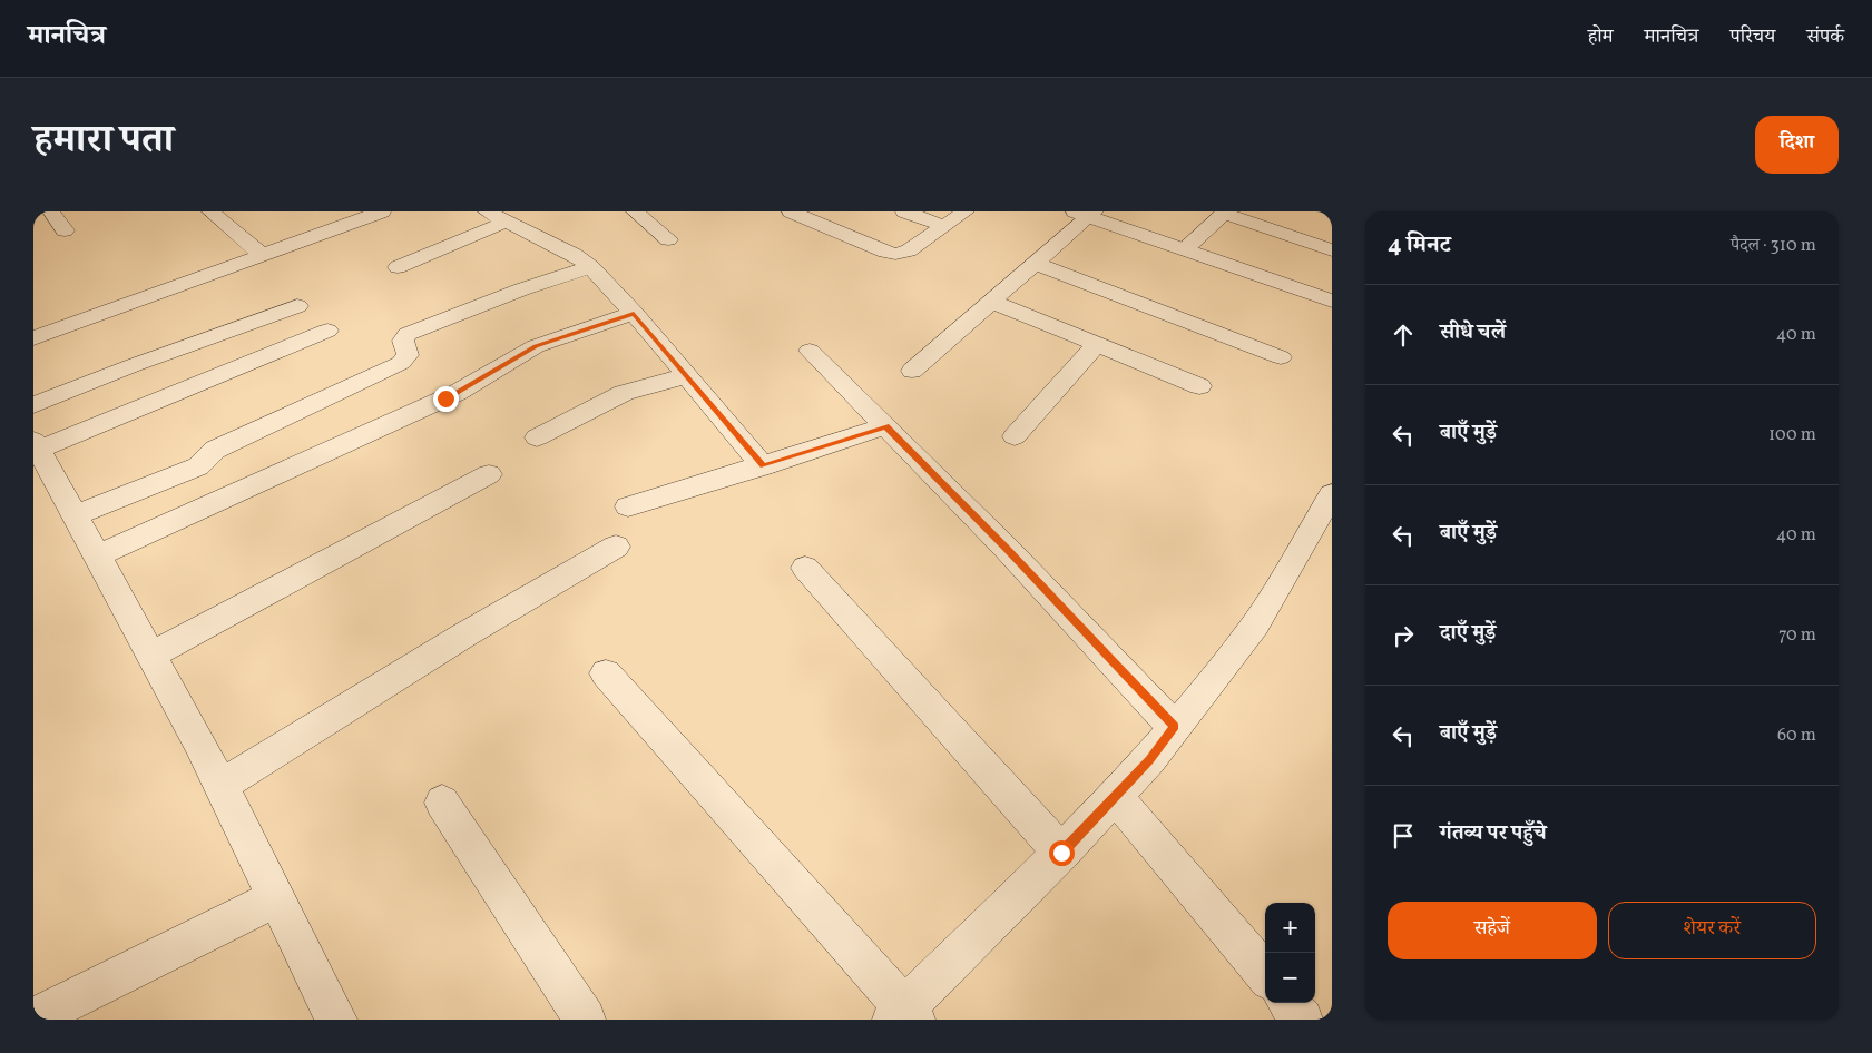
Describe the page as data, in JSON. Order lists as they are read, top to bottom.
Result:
{
  "page": {
    "header": "मानचित्र",
    "nav": [
      "होम",
      "मानचित्र",
      "परिचय",
      "संपर्क"
    ],
    "title": "हमारा पता",
    "buttons": [
      "दिशा",
      ["सहेजें", "शेयर करें"]
    ],
    "heading": ["4 मिनट", "पैदल · 310 m"],
    "list": [
      ["सीधे चलें", "40 m"],
      ["बाएँ मुड़ें", "100 m"],
      ["बाएँ मुड़ें", "40 m"],
      ["दाएँ मुड़ें", "70 m"],
      ["बाएँ मुड़ें", "60 m"],
      "गंतव्य पर पहुँचे"
    ],
    "map_buttons": ["+", "−"]
  }
}
